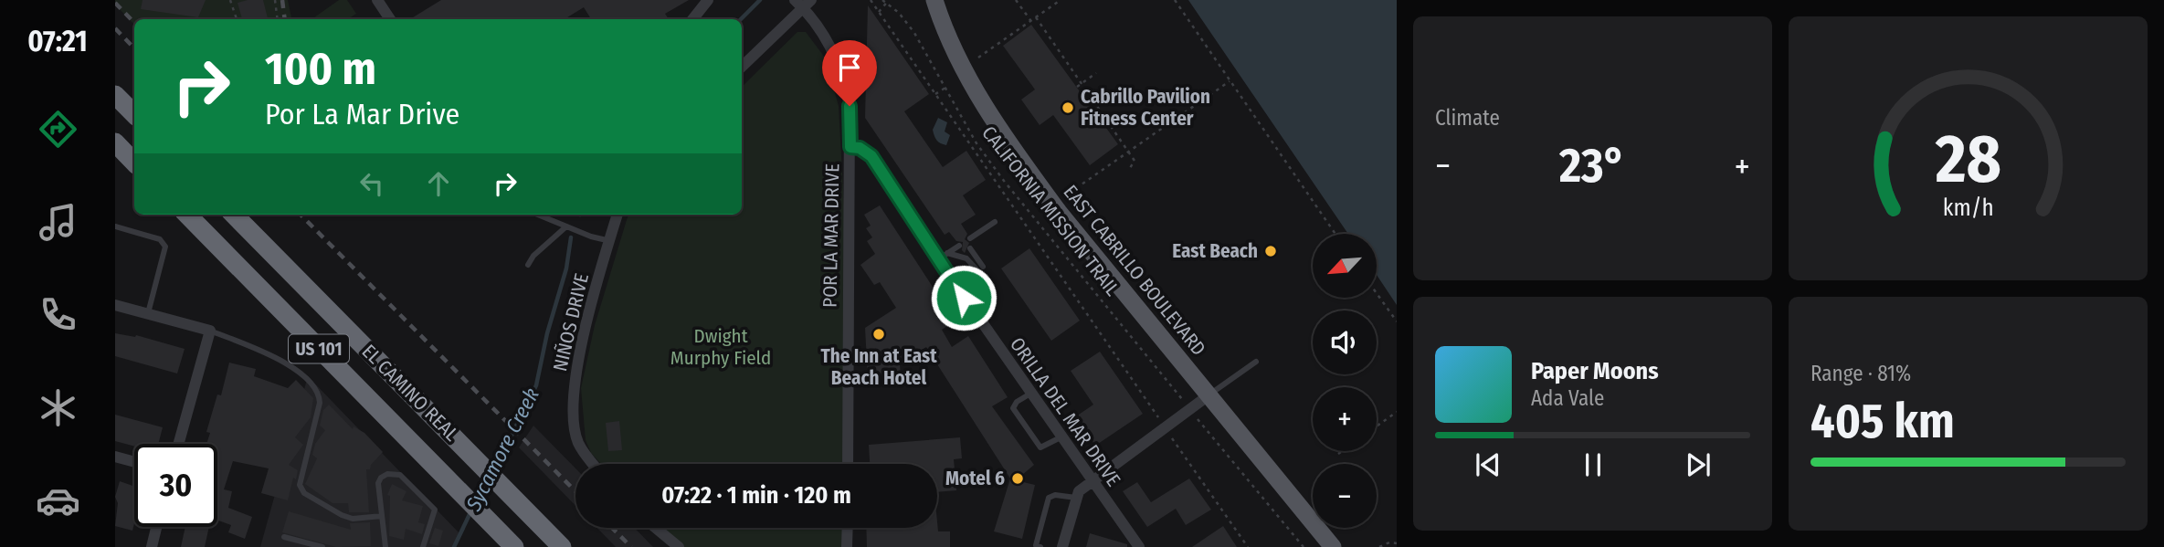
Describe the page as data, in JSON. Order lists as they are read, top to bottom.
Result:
{
  "streets": {
    "highway": ["US 101", "EL CAMINO REAL"],
    "main road": ["EAST CABRILLO BOULEVARD"],
    "street": ["POR LA MAR DRIVE", "NIÑOS DRIVE", "ORILLA DEL MAR DRIVE"],
    "path": ["CALIFORNIA MISSION TRAIL"]
  },
  "crossings": [
    ["POR LA MAR DRIVE", "ORILLA DEL MAR DRIVE"]
  ],
  "water": ["Sycamore Creek"],
  "parks": ["Dwight Murphy Field"],
  "places": [
    "Cabrillo Pavilion Fitness Center",
    "East Beach",
    "The Inn at East Beach Hotel",
    "Motel 6"
  ],
  "north": "bottom left",
  "page": {
    "tabs": "07:21",
    "tile": [
      "Climate",
      ["Range · 81%", "405 km"]
    ],
    "turn": ["100 m", "Por La Mar Drive"],
    "heat": ["−", "23°", "+"],
    "map_buttons": ["+", "−"],
    "song": ["Paper Moons", "Ada Vale"],
    "limit": "30",
    "trip": "07:22 · 1 min · 120 m",
    "gauge": ["28", "km/h"]
  }
}
